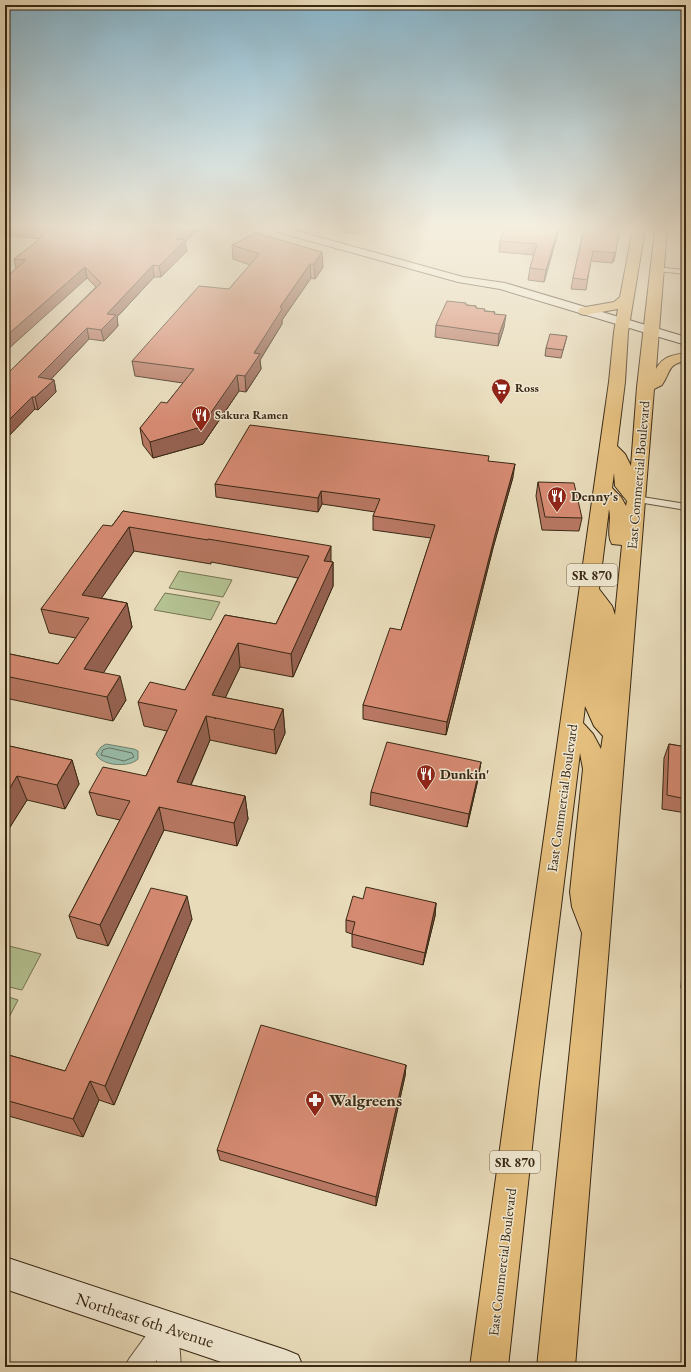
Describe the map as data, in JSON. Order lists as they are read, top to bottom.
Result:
{
  "streets": {
    "main road": ["East Commercial Boulevard", "SR 870", "Northeast 6th Avenue"]
  },
  "places": {
    "supermarket": ["Ross"],
    "restaurant": ["Sakura Ramen", "Denny's", "Dunkin'"],
    "pharmacy": ["Walgreens"]
  }
}
